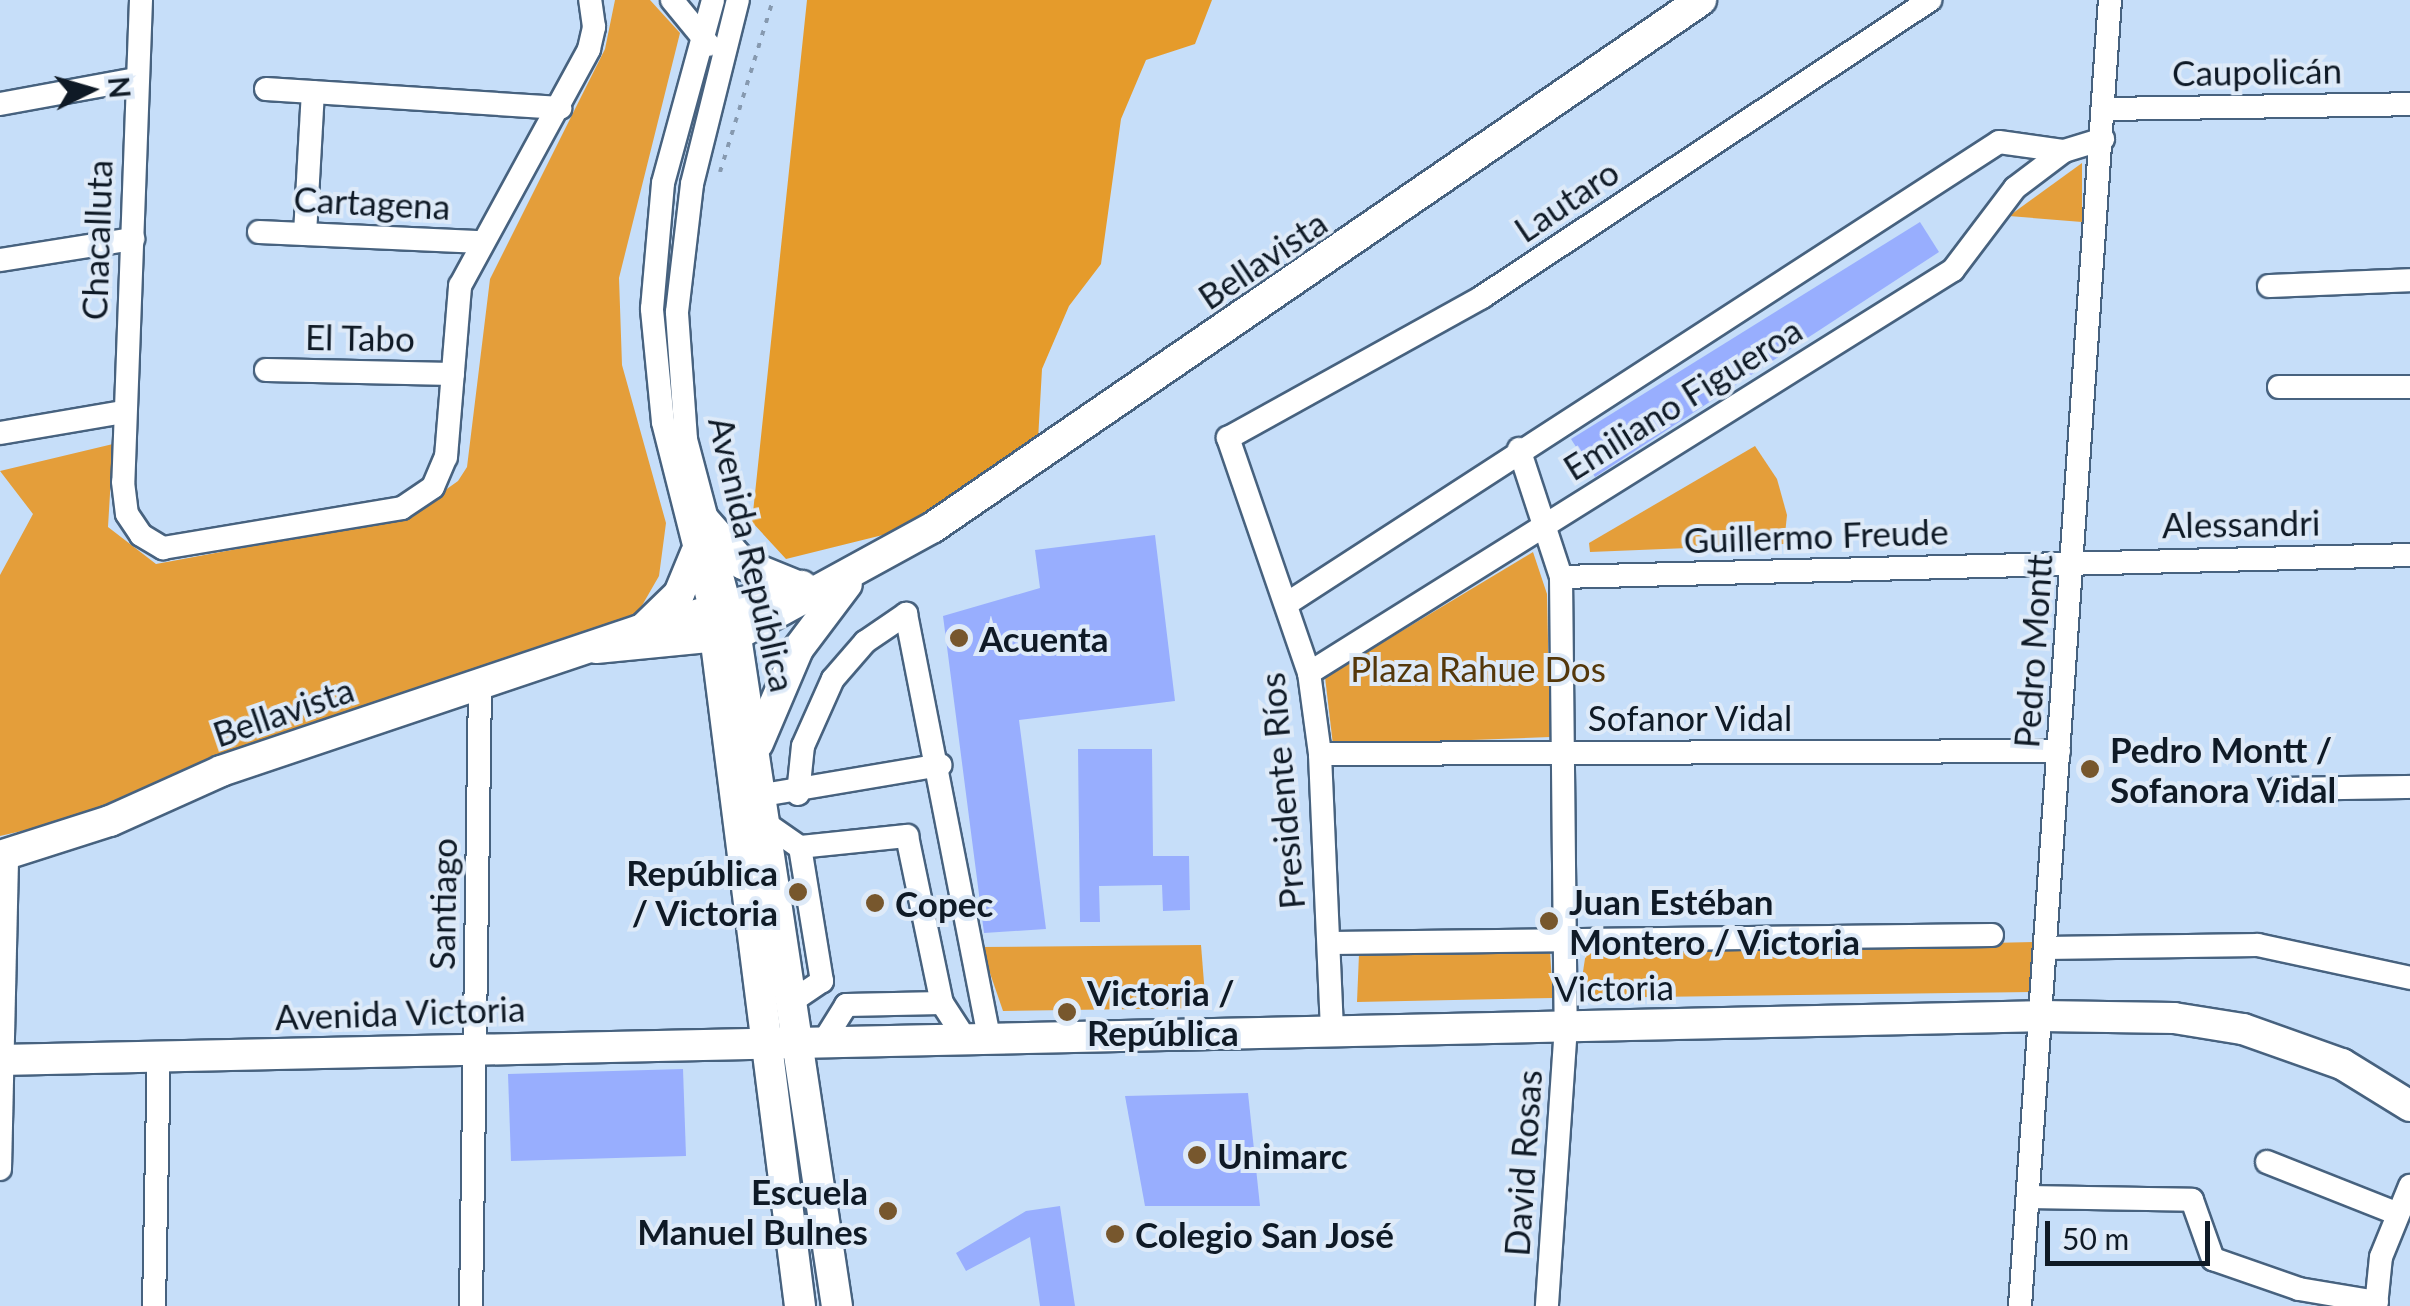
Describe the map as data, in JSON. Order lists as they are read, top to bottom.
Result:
{
  "streets": {
    "main road": [
      "Bellavista",
      "Avenida República",
      "Victoria",
      "Avenida Victoria"
    ],
    "street": [
      "Caupolicán",
      "Lautaro",
      "Cartagena",
      "Chacalluta",
      "El Tabo",
      "Emiliano Figueroa",
      "Alessandri",
      "Guillermo Freude",
      "Pedro Montt",
      "Sofanor Vidal",
      "Presidente Ríos",
      "Santiago",
      "David Rosas"
    ]
  },
  "crossings": [
    ["Caupolicán", "Pedro Montt"],
    ["Lautaro", "Presidente Ríos"],
    ["Cartagena", "Chacalluta"],
    ["Chacalluta", "El Tabo"],
    ["Bellavista", "Avenida República"],
    ["Bellavista", "Santiago"],
    ["Emiliano Figueroa", "Pedro Montt"],
    ["Emiliano Figueroa", "Presidente Ríos"],
    ["Emiliano Figueroa", "David Rosas"],
    ["Alessandri", "Guillermo Freude"],
    ["Alessandri", "Pedro Montt"],
    ["Guillermo Freude", "Pedro Montt"],
    ["Guillermo Freude", "David Rosas"],
    ["Avenida República", "Victoria"],
    ["Avenida República", "Avenida Victoria"],
    ["Pedro Montt", "Sofanor Vidal"],
    ["Pedro Montt", "Victoria"],
    ["Sofanor Vidal", "Presidente Ríos"],
    ["Sofanor Vidal", "David Rosas"],
    ["Presidente Ríos", "Victoria"],
    ["Santiago", "Avenida Victoria"],
    ["Victoria", "Avenida Victoria"],
    ["Victoria", "David Rosas"]
  ],
  "parks": ["Plaza Rahue Dos"],
  "places": [
    "Acuenta",
    "Pedro Montt / Sofanora Vidal",
    "República / Victoria",
    "Copec",
    "Juan Estéban Montero / Victoria",
    "Victoria / República",
    "Unimarc",
    "Escuela Manuel Bulnes",
    "Colegio San José"
  ],
  "scale_bar": "50 m",
  "north": "right"
}
